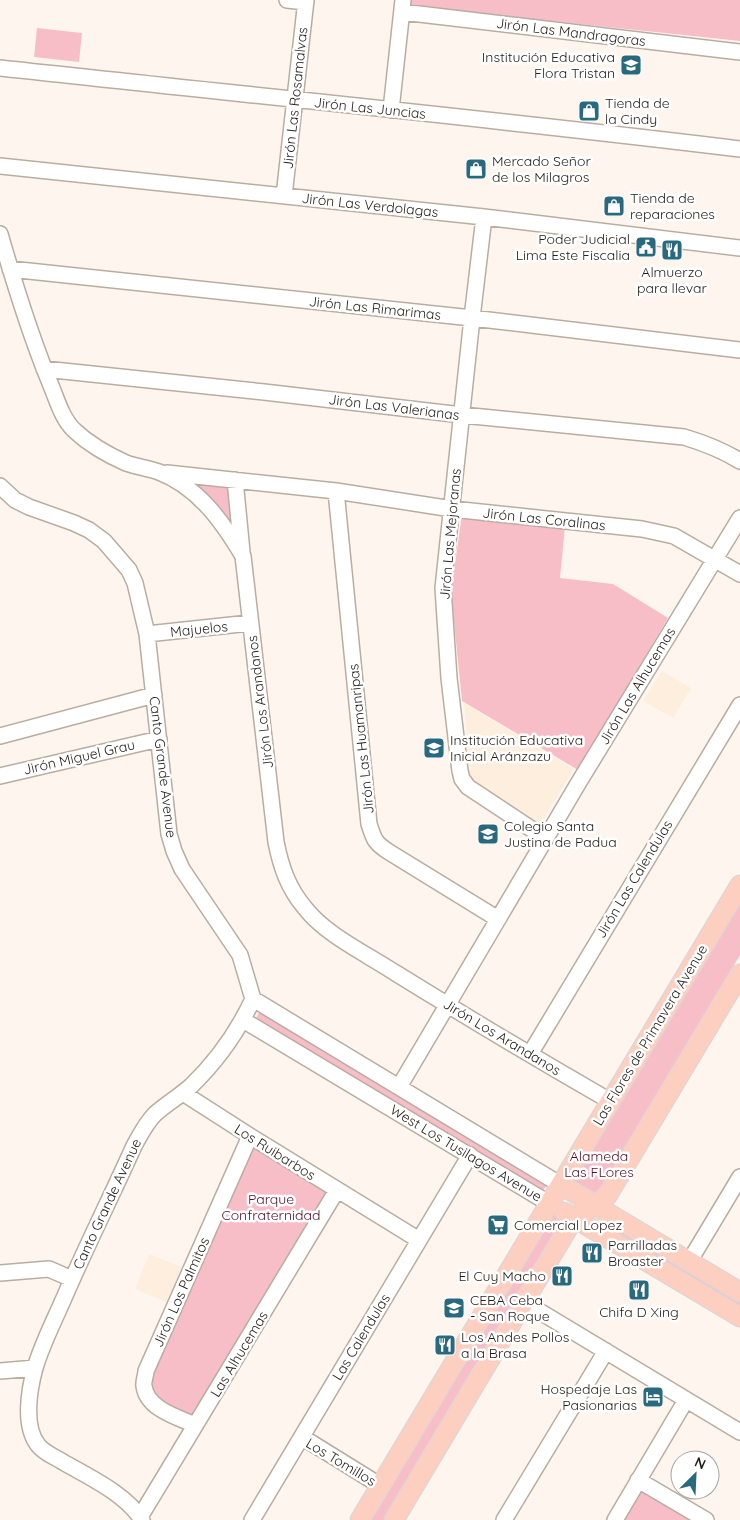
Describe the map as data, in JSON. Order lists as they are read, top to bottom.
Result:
{
  "streets": {
    "main road": ["Las Flores de Primavera Avenue", "West Los Tusilagos Avenue"],
    "street": [
      "Jirón Las Mandragoras",
      "Jirón Las Rosamalvas",
      "Jirón Las Juncias",
      "Jirón Las Verdolagas",
      "Jirón Las Rimarimas",
      "Jirón Las Valerianas",
      "Jirón Las Coralinas",
      "Jirón Las Mejoranas",
      "Majuelos",
      "Jirón Las Alhucemas",
      "Jirón Los Arandanos",
      "Jirón Las Huamanripas",
      "Jirón Miguel Grau",
      "Canto Grande Avenue",
      "Jirón Las Calendulas",
      "Los Ruibarbos",
      "Jirón Los Palmitos",
      "Las Calendulas",
      "Las Alhucemas",
      "Los Tomillos"
    ]
  },
  "crossings": [
    ["Jirón Las Rosamalvas", "Jirón Las Juncias"],
    ["Jirón Las Rosamalvas", "Jirón Las Verdolagas"],
    ["Jirón Las Verdolagas", "Jirón Las Mejoranas"],
    ["Jirón Las Rimarimas", "Jirón Las Mejoranas"],
    ["Jirón Las Rimarimas", "Jirón Los Arandanos"],
    ["Jirón Las Valerianas", "Jirón Las Mejoranas"],
    ["Jirón Las Valerianas", "Jirón Los Arandanos"],
    ["Jirón Las Coralinas", "Jirón Las Mejoranas"],
    ["Jirón Las Coralinas", "Jirón Las Alhucemas"],
    ["Jirón Las Coralinas", "Jirón Los Arandanos"],
    ["Jirón Las Coralinas", "Jirón Las Huamanripas"],
    ["Jirón Las Mejoranas", "Jirón Las Alhucemas"],
    ["Majuelos", "Jirón Los Arandanos"],
    ["Majuelos", "Canto Grande Avenue"],
    ["Jirón Las Alhucemas", "Jirón Los Arandanos"],
    ["Jirón Las Alhucemas", "Jirón Las Huamanripas"],
    ["Jirón Las Alhucemas", "West Los Tusilagos Avenue"],
    ["Jirón Los Arandanos", "Jirón Las Calendulas"],
    ["Jirón Los Arandanos", "Las Flores de Primavera Avenue"],
    ["Jirón Miguel Grau", "Canto Grande Avenue"],
    ["Canto Grande Avenue", "Los Ruibarbos"],
    ["Canto Grande Avenue", "West Los Tusilagos Avenue"],
    ["Canto Grande Avenue", "Las Alhucemas"],
    ["Las Flores de Primavera Avenue", "West Los Tusilagos Avenue"],
    ["Las Flores de Primavera Avenue", "Los Tomillos"],
    ["Los Ruibarbos", "Jirón Los Palmitos"],
    ["Los Ruibarbos", "Las Calendulas"],
    ["Los Ruibarbos", "Las Alhucemas"],
    ["West Los Tusilagos Avenue", "Las Calendulas"],
    ["Jirón Los Palmitos", "Las Alhucemas"],
    ["Las Calendulas", "Los Tomillos"]
  ],
  "parks": ["Alameda Las FLores", "Parque Confraternidad"],
  "places": {
    "school or university": [
      "Institución Educativa Flora Tristan",
      "Institución Educativa Inicial Aránzazu",
      "Colegio Santa Justina de Padua",
      "CEBA Ceba - San Roque"
    ],
    "shop": ["Tienda de la Cindy", "Mercado Señor de los Milagros", "Tienda de reparaciones"],
    "public building": ["Poder Judicial Lima Este Fiscalia"],
    "restaurant": [
      "Almuerzo para llevar",
      "Parrilladas Broaster",
      "El Cuy Macho",
      "Chifa D Xing",
      "Los Andes Pollos a la Brasa"
    ],
    "supermarket": ["Comercial Lopez"],
    "hotel": ["Hospedaje Las Pasionarias"]
  },
  "north": "top right"
}
